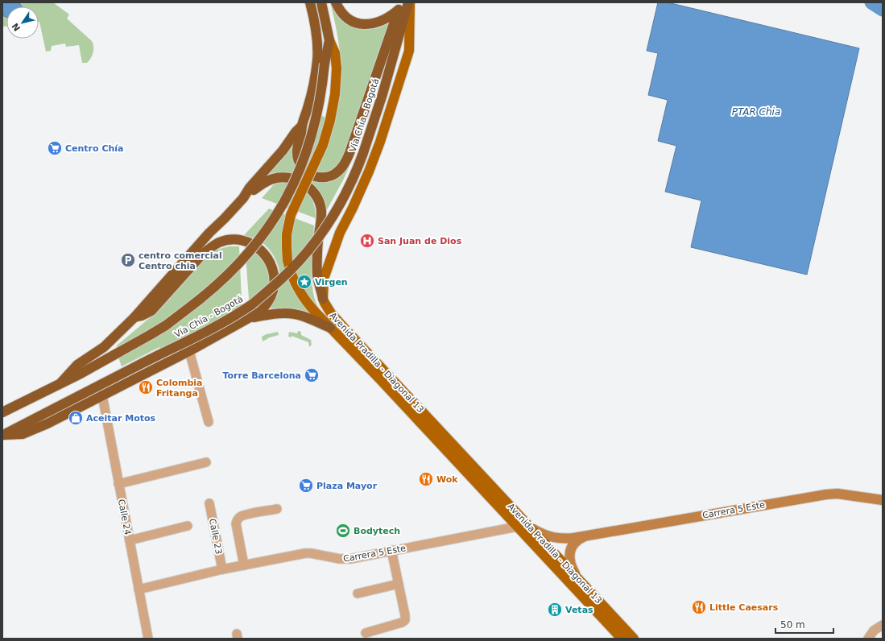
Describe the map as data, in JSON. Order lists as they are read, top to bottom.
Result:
{
  "streets": {
    "highway": ["Vía Chía - Bogotá"],
    "main road": ["Avenida Pradilla - Diagonal 13"],
    "street": ["Carrera 5 Este", "Calle 24", "Calle 23"]
  },
  "crossings": [
    ["Avenida Pradilla - Diagonal 13", "Carrera 5 Este"],
    ["Carrera 5 Este", "Calle 24"],
    ["Carrera 5 Este", "Calle 23"]
  ],
  "water": ["PTAR Chia"],
  "places": {
    "supermarket": ["Centro Chía", "Torre Barcelona", "Plaza Mayor"],
    "hospital": ["San Juan de Dios"],
    "parking": ["centro comercial Centro chia"],
    "place": ["Virgen"],
    "restaurant": ["Colombia Fritanga", "Wok", "Little Caesars"],
    "shop": ["Aceitar Motos"],
    "sports": ["Bodytech"],
    "building": ["Vetas"]
  },
  "scale_bar": "50 m",
  "north": "bottom left"
}
